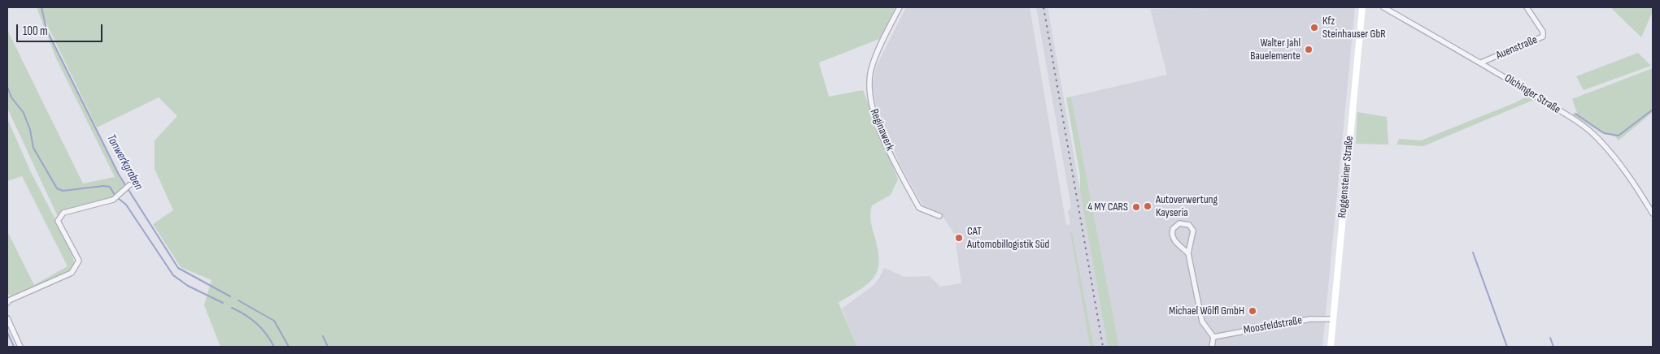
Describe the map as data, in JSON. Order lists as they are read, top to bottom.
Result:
{
  "streets": {
    "street": [
      "Auenstraße",
      "Olchinger Straße",
      "Reginawerk",
      "Roggensteiner Straße",
      "Moosfeldstraße"
    ]
  },
  "crossings": [
    ["Auenstraße", "Olchinger Straße"],
    ["Roggensteiner Straße", "Moosfeldstraße"]
  ],
  "water": ["Tonwerkgraben"],
  "places": [
    "Kfz Steinhauser GbR",
    "Walter Jahl Bauelemente",
    "Autoverwertung Kayseria",
    "4 MY CARS",
    "CAT Automobillogistik Süd",
    "Michael Wölfl GmbH"
  ],
  "scale_bar": "100 m"
}
